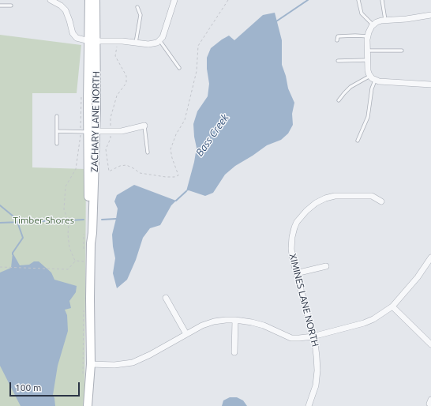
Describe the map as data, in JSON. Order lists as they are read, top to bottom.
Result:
{
  "streets": {
    "street": ["ZACHARY LANE NORTH", "XIMINES LANE NORTH"]
  },
  "water": ["Bass Creek"],
  "parks": ["Timber Shores"],
  "scale_bar": "100 m"
}
